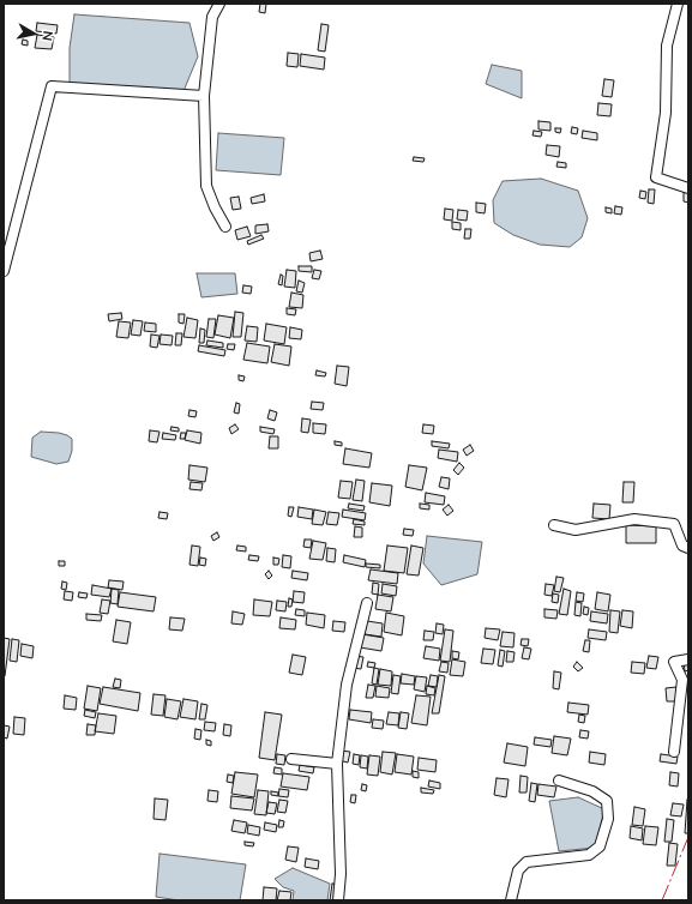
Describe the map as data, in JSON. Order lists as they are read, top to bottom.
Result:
{
  "north": "right"
}
